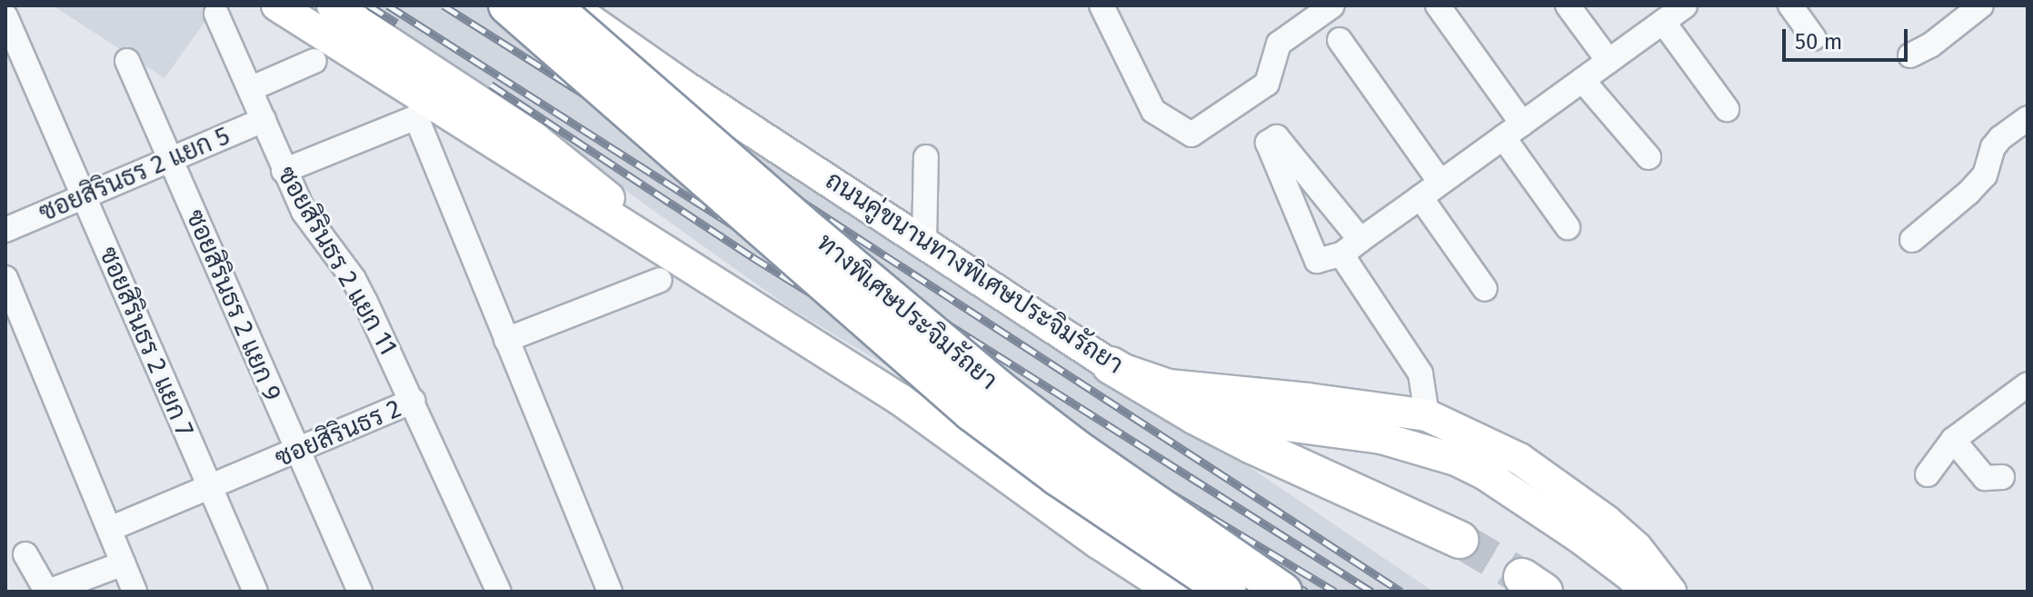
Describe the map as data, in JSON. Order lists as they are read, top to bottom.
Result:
{
  "streets": {
    "highway": ["ทางพิเศษประจิมรัถยา"],
    "main road": ["ถนนคู่ขนานทางพิเศษประจิมรัถยา"],
    "street": [
      "ซอยสิรินธร 2 แยก 5",
      "ซอยสิรินธร 2 แยก 11",
      "ซอยสิรินธร 2 แยก 9",
      "ซอยสิรินธร 2 แยก 7",
      "ซอยสิรินธร 2"
    ]
  },
  "crossings": [
    ["ซอยสิรินธร 2 แยก 5", "ซอยสิรินธร 2 แยก 11"],
    ["ซอยสิรินธร 2 แยก 5", "ซอยสิรินธร 2 แยก 9"],
    ["ซอยสิรินธร 2 แยก 5", "ซอยสิรินธร 2 แยก 7"],
    ["ซอยสิรินธร 2 แยก 11", "ซอยสิรินธร 2"],
    ["ซอยสิรินธร 2 แยก 9", "ซอยสิรินธร 2"],
    ["ซอยสิรินธร 2 แยก 7", "ซอยสิรินธร 2"]
  ],
  "scale_bar": "50 m"
}
